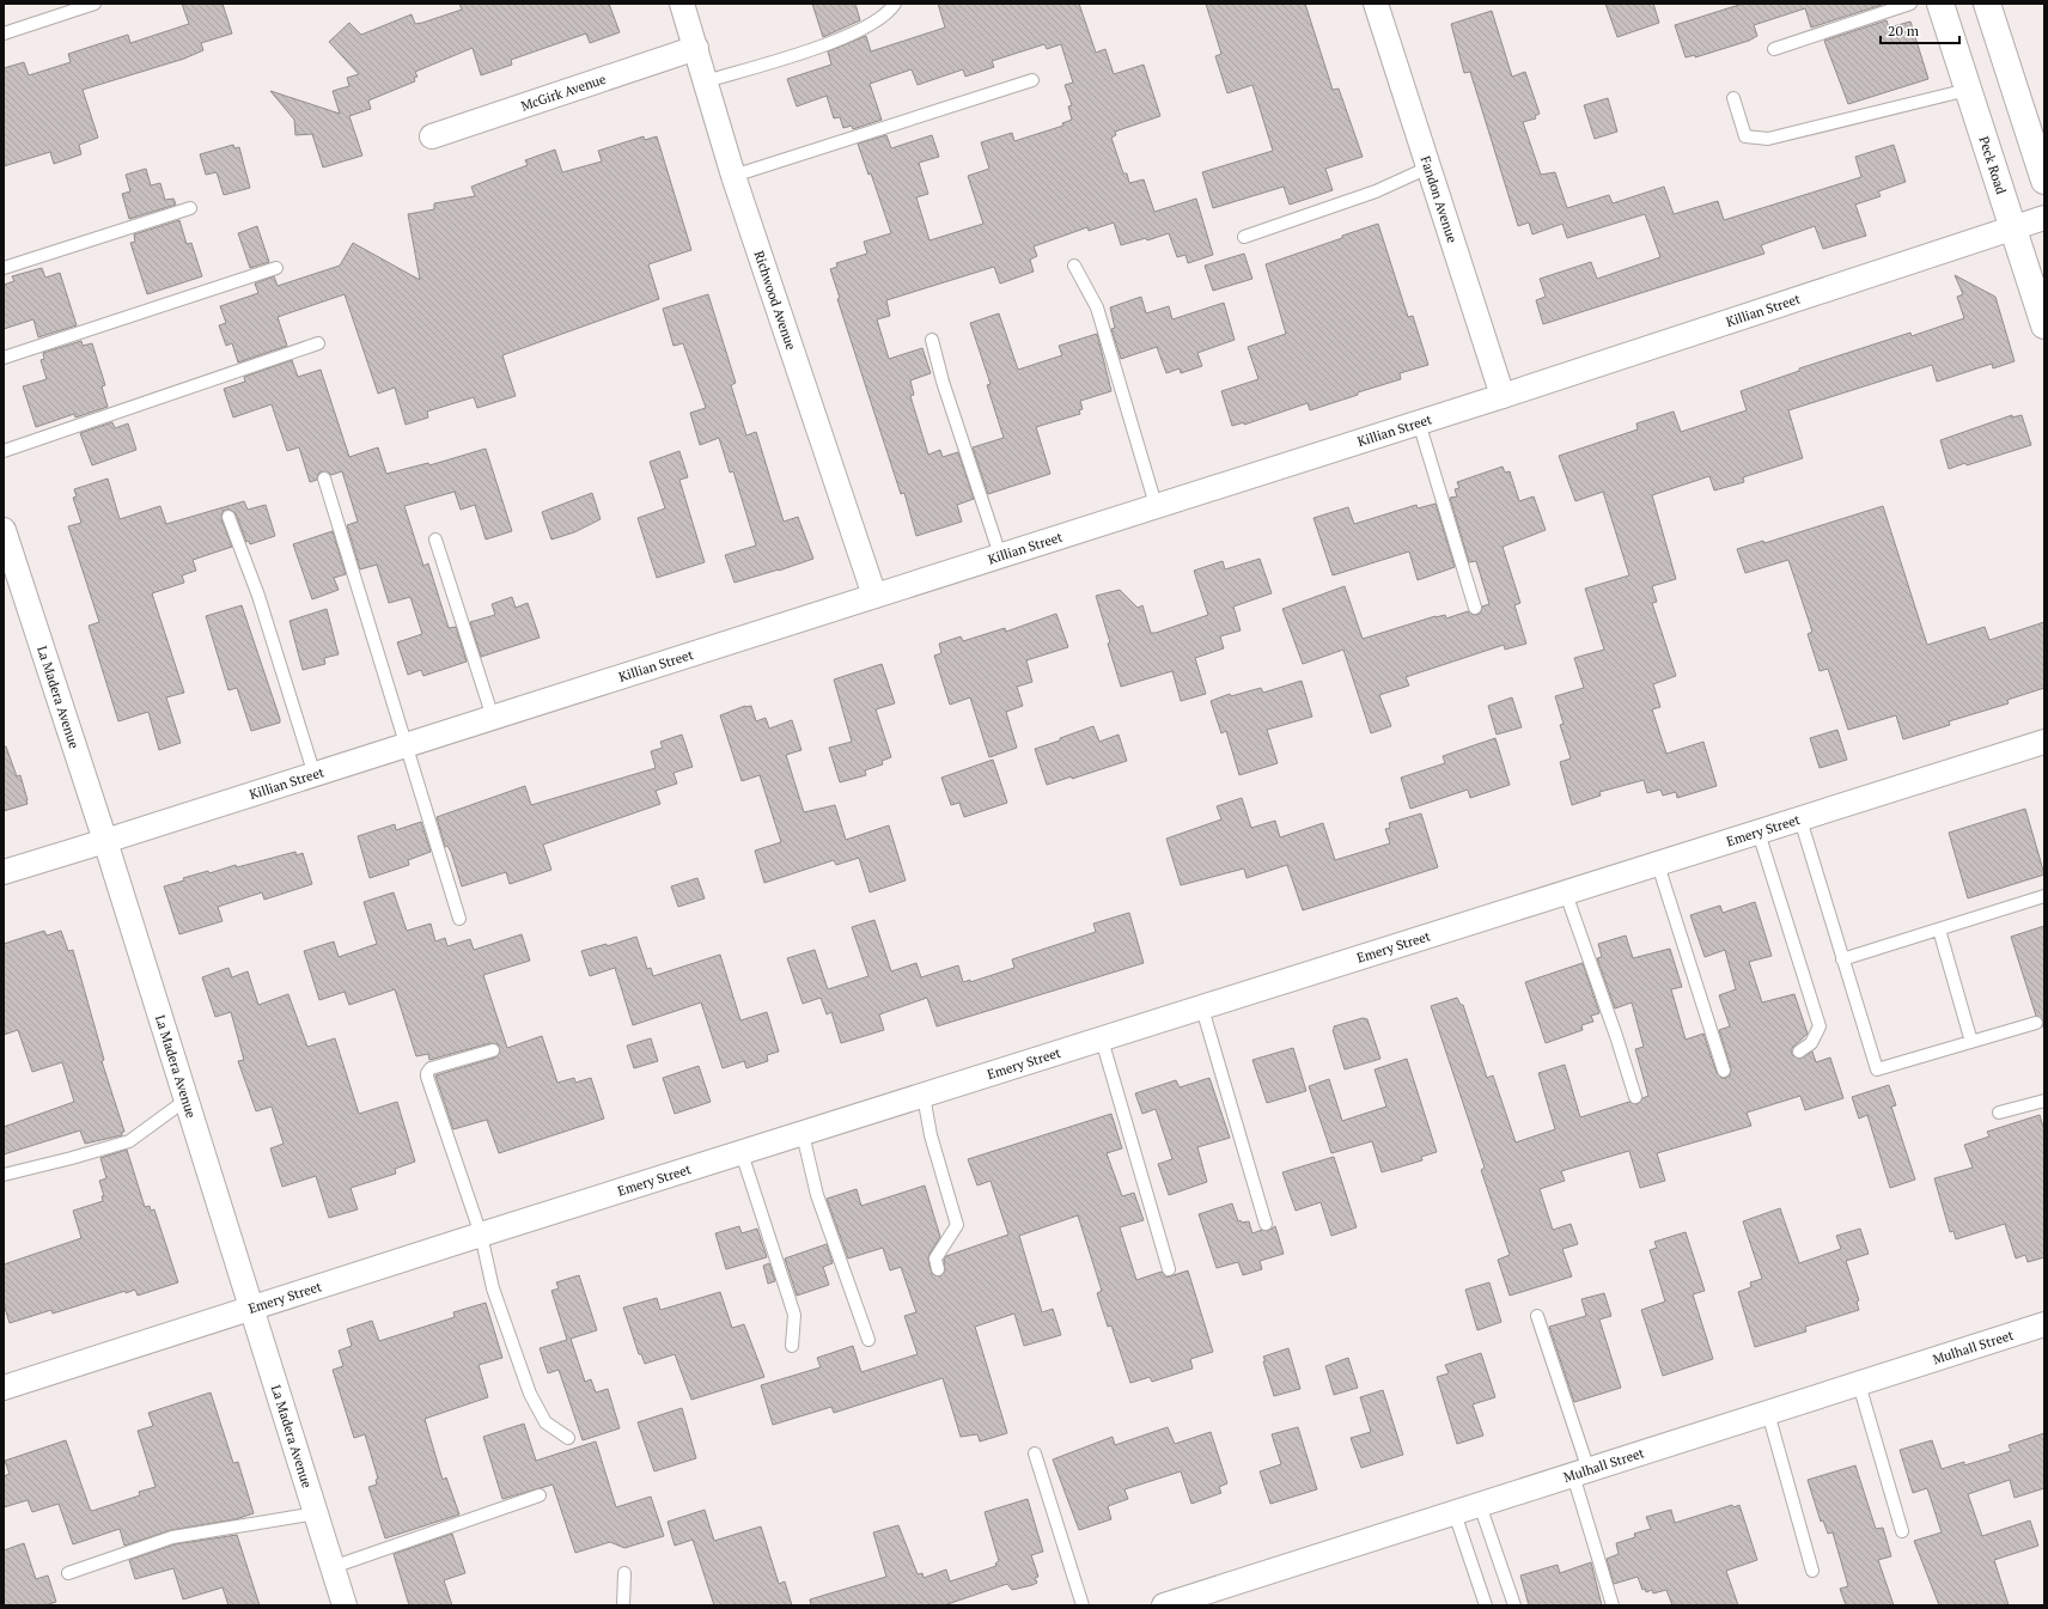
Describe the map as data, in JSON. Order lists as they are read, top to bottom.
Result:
{
  "streets": {
    "main road": ["Peck Road"],
    "street": [
      "McGirk Avenue",
      "Fandon Avenue",
      "Richwood Avenue",
      "Killian Street",
      "La Madera Avenue",
      "Emery Street",
      "Mulhall Street"
    ]
  },
  "crossings": [
    ["McGirk Avenue", "Richwood Avenue"],
    ["Peck Road", "Killian Street"],
    ["Fandon Avenue", "Killian Street"],
    ["Richwood Avenue", "Killian Street"],
    ["Killian Street", "La Madera Avenue"],
    ["La Madera Avenue", "Emery Street"]
  ],
  "scale_bar": "20 m"
}
